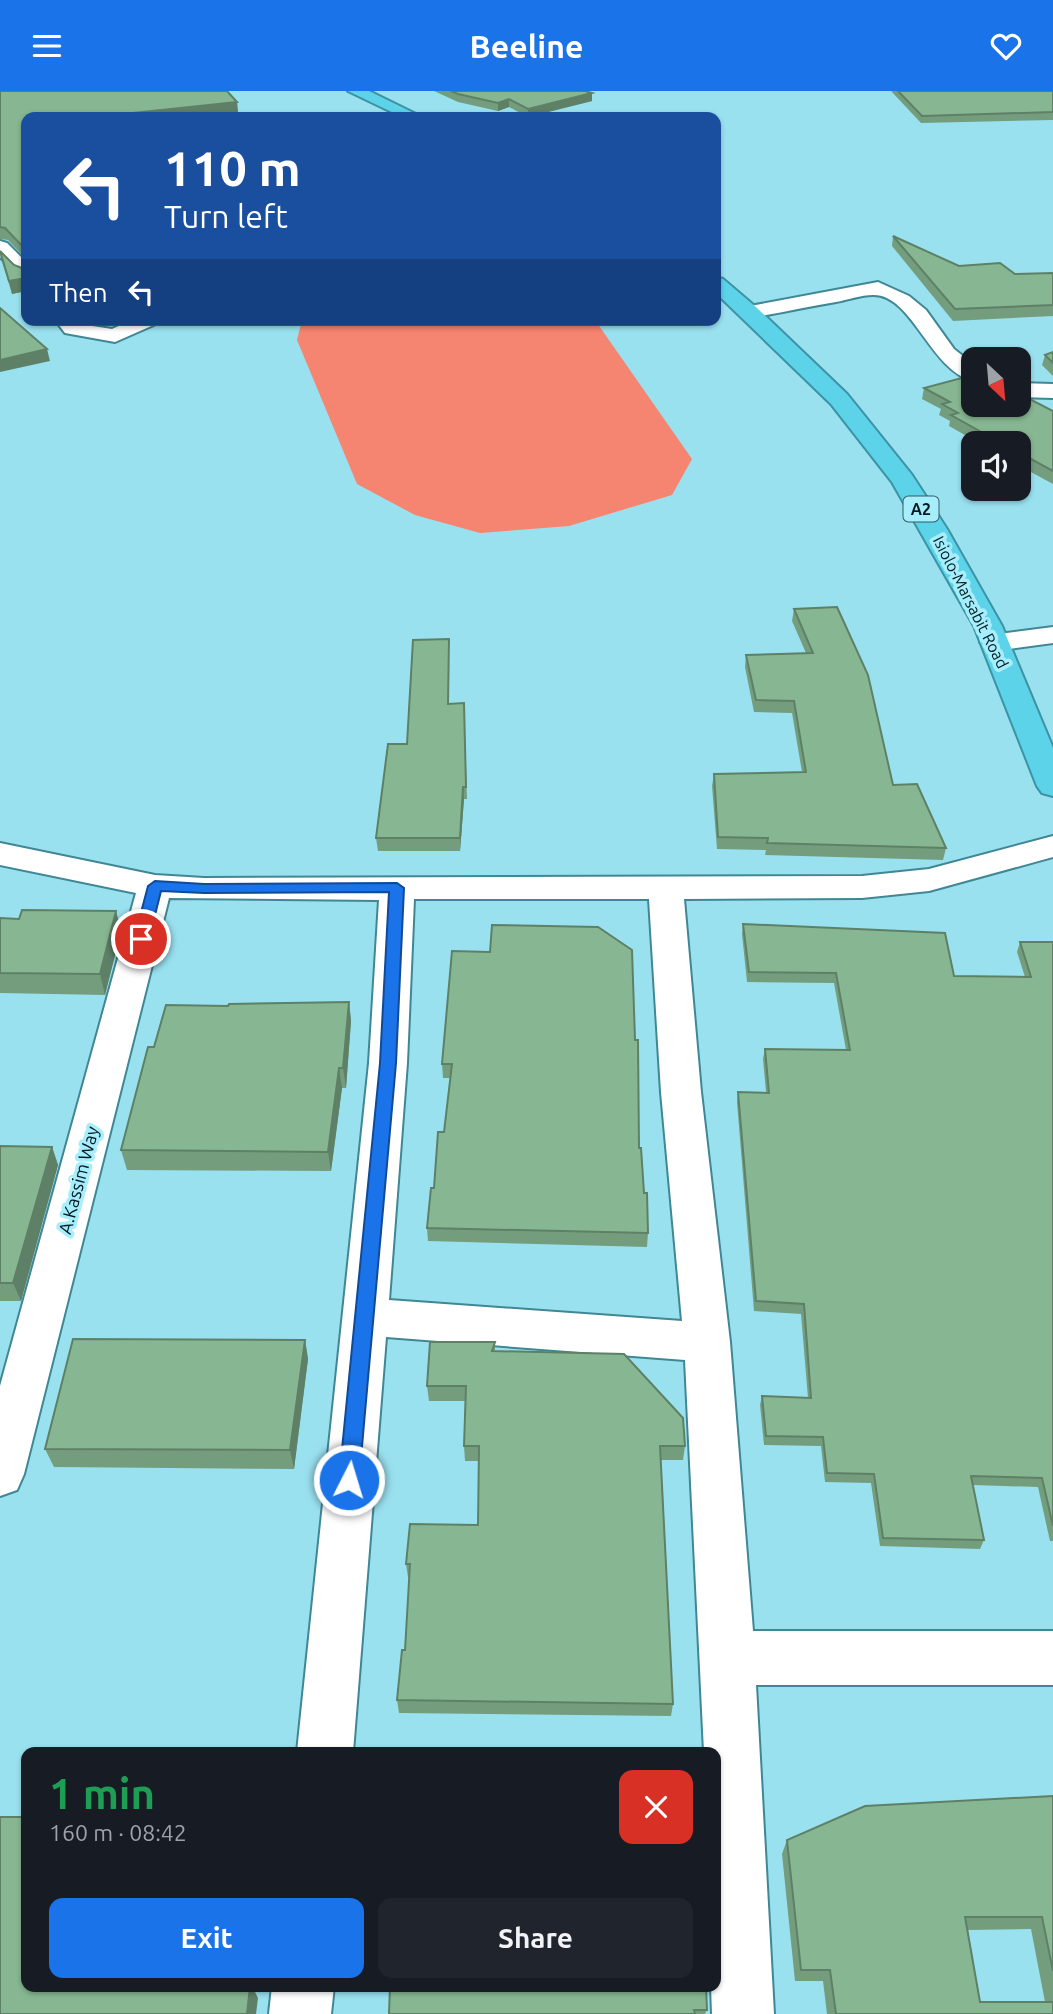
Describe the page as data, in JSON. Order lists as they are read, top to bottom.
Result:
{
  "streets": {
    "highway": ["A2", "Isiolo-Marsabit Road"],
    "street": ["A.Kassim Way"]
  },
  "north": "bottom right",
  "page": {
    "header": "Beeline",
    "turn": ["110 m", "Turn left"],
    "then": "Then",
    "heading": ["1 min", "160 m · 08:42"],
    "buttons": ["Exit", "Share"]
  }
}
